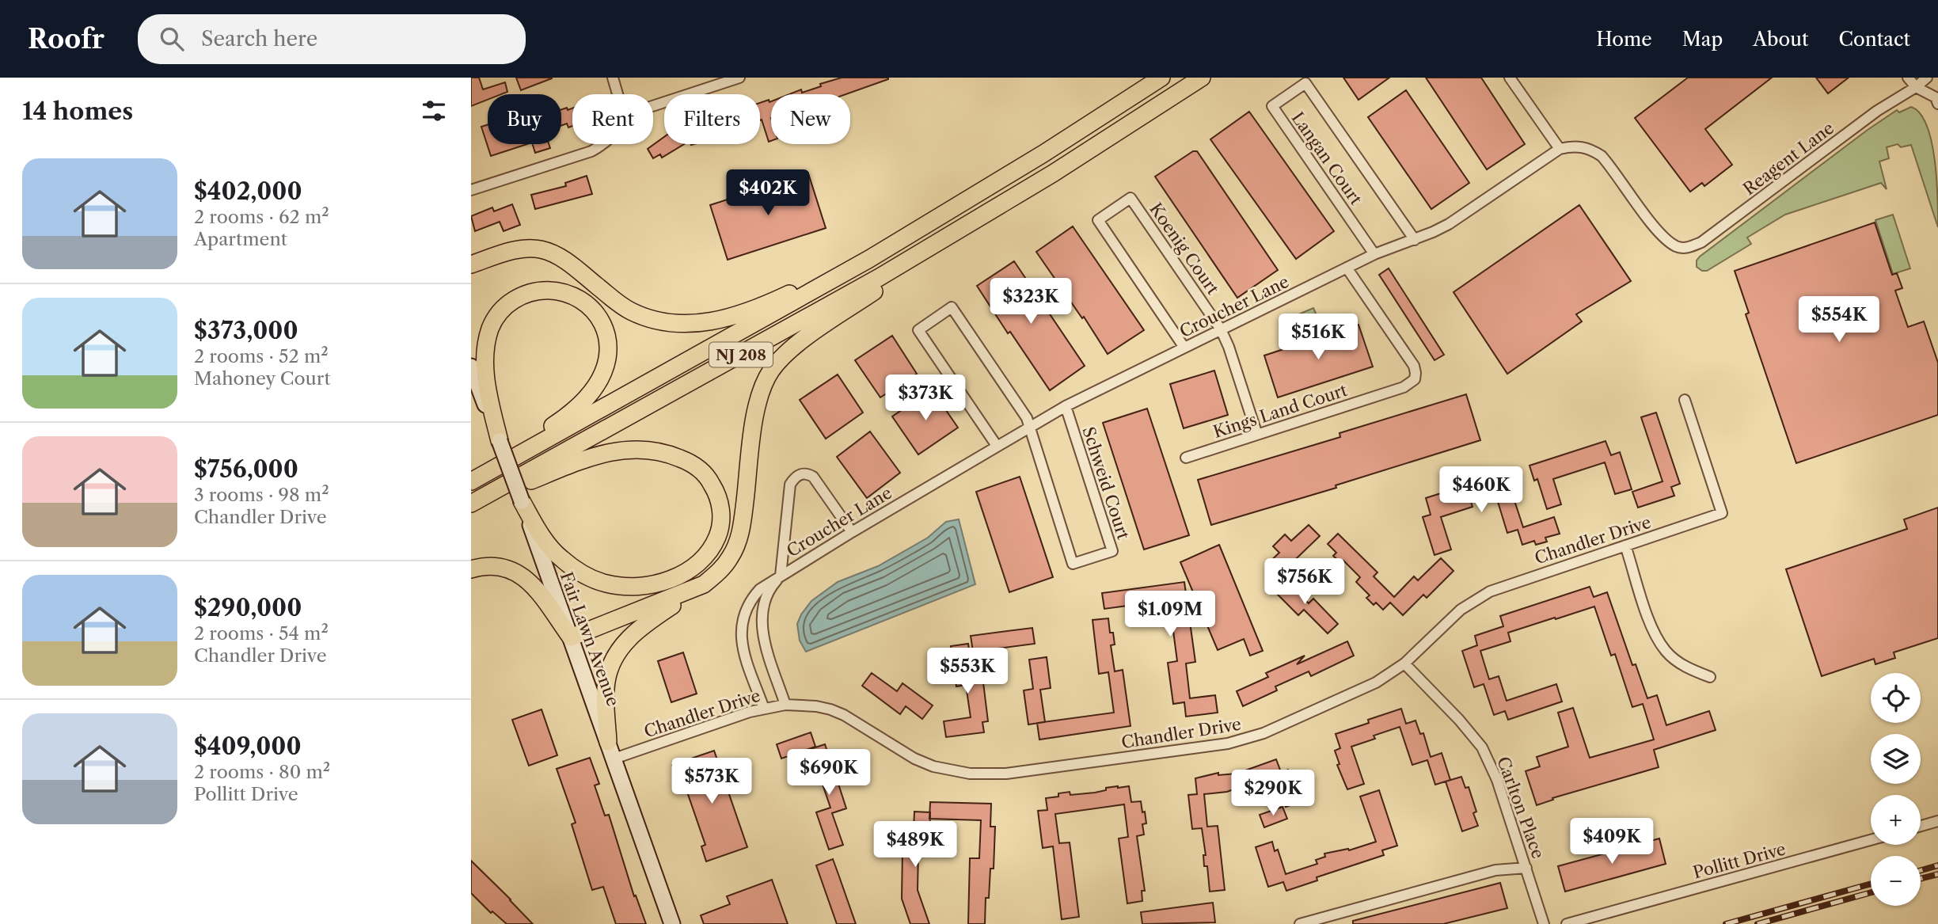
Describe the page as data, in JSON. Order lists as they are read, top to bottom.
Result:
{
  "streets": {
    "highway": ["NJ 208"],
    "main road": ["Fair Lawn Avenue"],
    "street": [
      "Langan Court",
      "Reagent Lane",
      "Koenig Court",
      "Croucher Lane",
      "Kings Land Court",
      "Schweid Court",
      "Chandler Drive",
      "Carlton Place",
      "Pollitt Drive"
    ]
  },
  "crossings": [
    ["Langan Court", "Croucher Lane"],
    ["Reagent Lane", "Croucher Lane"],
    ["Koenig Court", "Croucher Lane"],
    ["Koenig Court", "Kings Land Court"],
    ["Croucher Lane", "Kings Land Court"],
    ["Croucher Lane", "Schweid Court"],
    ["Croucher Lane", "Chandler Drive"],
    ["Chandler Drive", "Fair Lawn Avenue"],
    ["Chandler Drive", "Carlton Place"]
  ],
  "page": {
    "header": "Roofr",
    "search": "Search here",
    "nav": [
      "Home",
      "Map",
      "About",
      "Contact"
    ],
    "heading": "14 homes",
    "chip": [
      "Buy",
      "Rent",
      "Filters",
      "New"
    ],
    "list": [
      {
        "name": "$402,000",
        "note": "2 rooms · 62 m² · Apartment"
      },
      {
        "name": "$373,000",
        "note": "2 rooms · 52 m² · Mahoney Court"
      },
      {
        "name": "$756,000",
        "note": "3 rooms · 98 m² · Chandler Drive"
      },
      {
        "name": "$290,000",
        "note": "2 rooms · 54 m² · Chandler Drive"
      },
      {
        "name": "$409,000",
        "note": "2 rooms · 80 m² · Pollitt Drive"
      }
    ],
    "price": [
      "$402K",
      "$323K",
      "$554K",
      "$516K",
      "$373K",
      "$460K",
      "$756K",
      "$1.09M",
      "$553K",
      "$690K",
      "$573K",
      "$290K",
      "$409K",
      "$489K"
    ],
    "map_buttons": ["+", "−"]
  }
}
